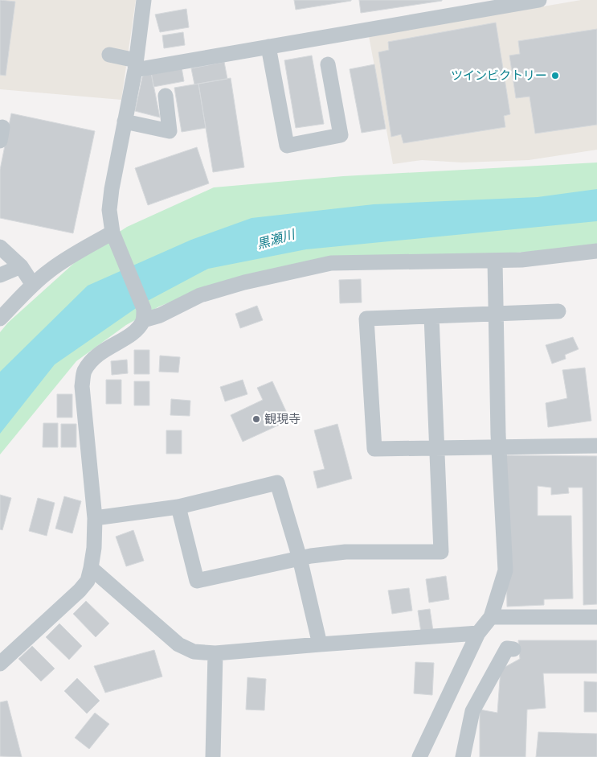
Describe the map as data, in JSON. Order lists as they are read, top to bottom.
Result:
{
  "water": ["黒瀬川"],
  "places": ["ツインビクトリー", "観現寺"]
}
